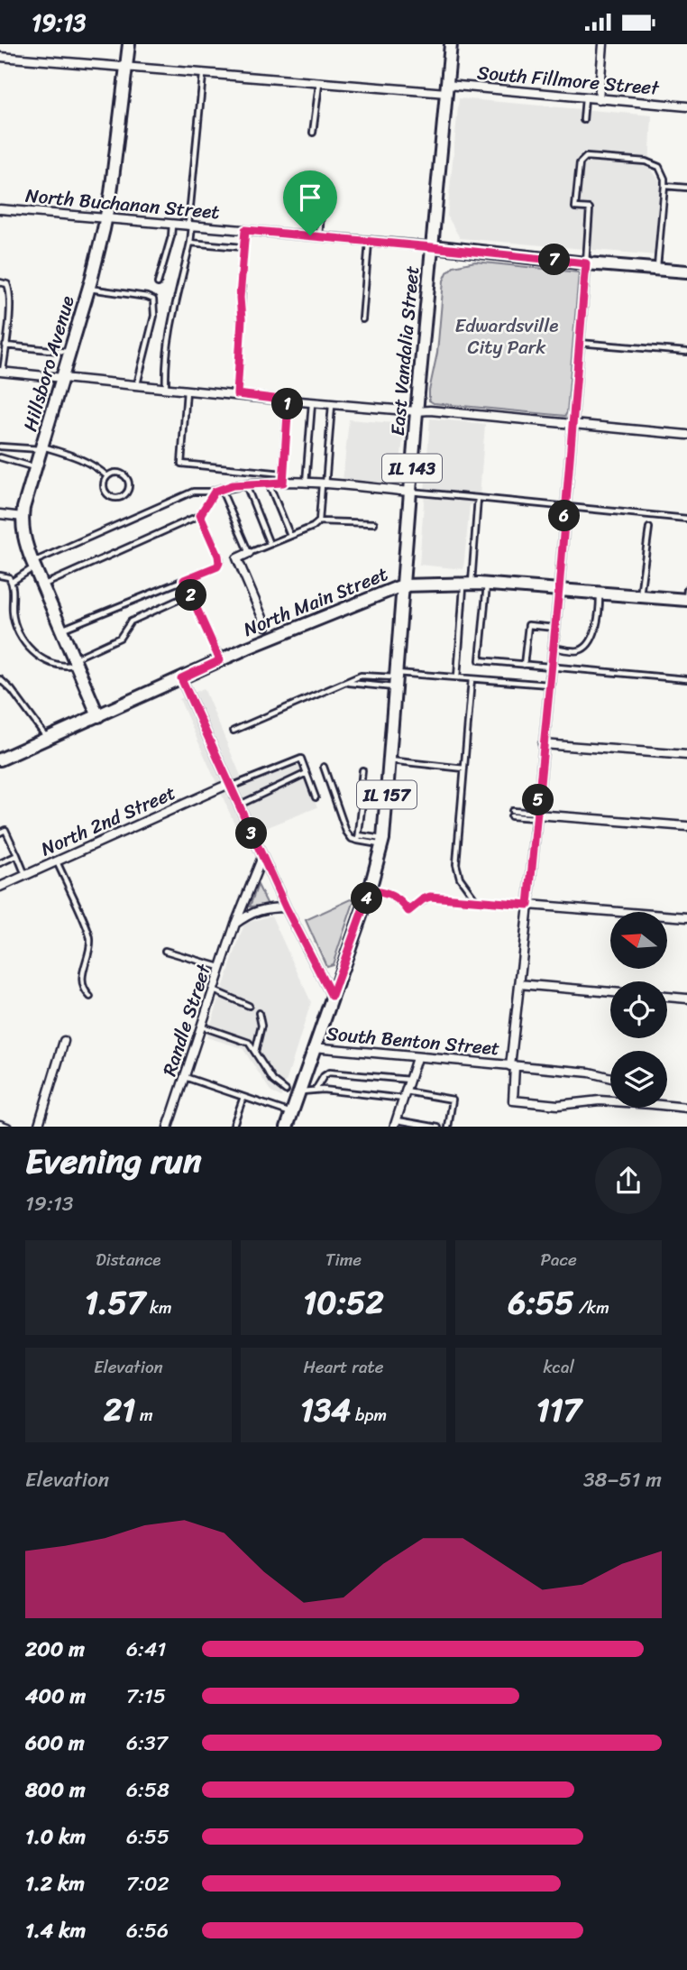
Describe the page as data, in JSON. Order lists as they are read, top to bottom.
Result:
{
  "streets": {
    "main road": [
      "East Vandalia Street",
      "Hillsboro Avenue",
      "IL 143",
      "North Main Street",
      "IL 157"
    ],
    "street": [
      "South Fillmore Street",
      "North Buchanan Street",
      "North 2nd Street",
      "Randle Street",
      "South Benton Street"
    ]
  },
  "crossings": [
    ["South Fillmore Street", "East Vandalia Street"],
    ["South Fillmore Street", "Hillsboro Avenue"],
    ["North Buchanan Street", "East Vandalia Street"],
    ["North Buchanan Street", "Hillsboro Avenue"],
    ["East Vandalia Street", "North Main Street"],
    ["East Vandalia Street", "IL 157"],
    ["Hillsboro Avenue", "North Main Street"],
    ["North Main Street", "IL 157"],
    ["IL 157", "South Benton Street"]
  ],
  "parks": ["Edwardsville City Park"],
  "north": "left",
  "page": {
    "status": "19:13",
    "pins": [
      "7",
      "1",
      "6",
      "2",
      "5",
      "3",
      "4"
    ],
    "heading": ["Evening run", "19:13"],
    "stats": [
      ["Distance", "1.57 km"],
      ["Time", "10:52"],
      ["Pace", "6:55 /km"],
      ["Elevation", "21 m"],
      ["Heart rate", "134 bpm"],
      ["kcal", "117"]
    ],
    "chart": ["Elevation", "38–51 m"],
    "list": [
      {
        "name": "200 m",
        "note": "6:41"
      },
      {
        "name": "400 m",
        "note": "7:15"
      },
      {
        "name": "600 m",
        "note": "6:37"
      },
      {
        "name": "800 m",
        "note": "6:58"
      },
      {
        "name": "1.0 km",
        "note": "6:55"
      },
      {
        "name": "1.2 km",
        "note": "7:02"
      },
      {
        "name": "1.4 km",
        "note": "6:56"
      }
    ]
  }
}
